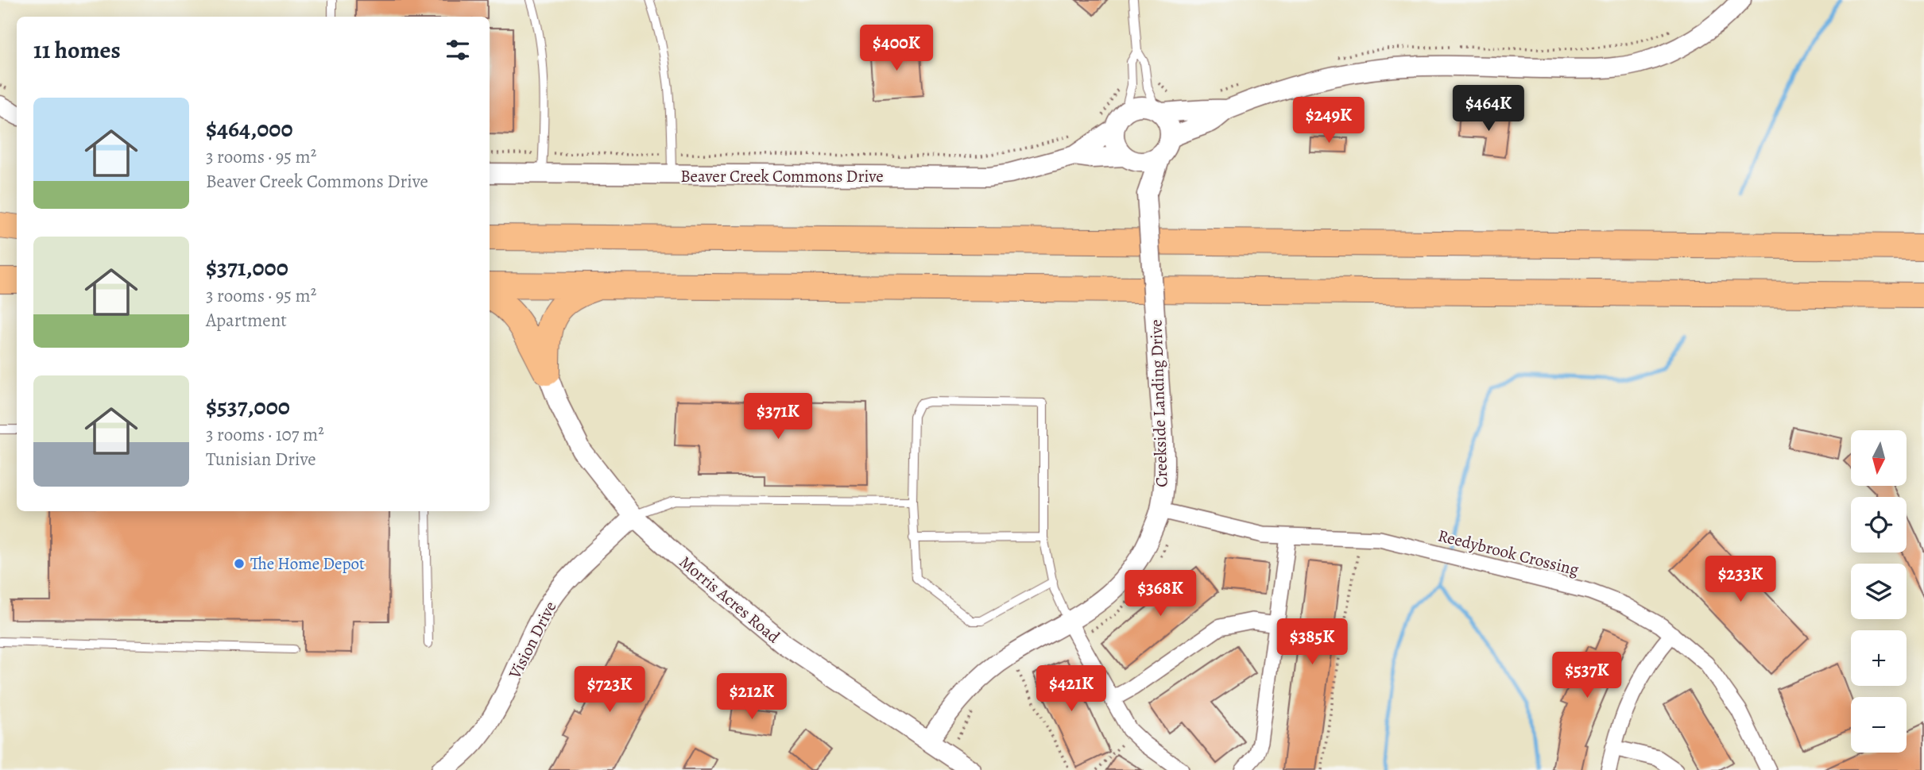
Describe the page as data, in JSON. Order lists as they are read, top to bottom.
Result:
{
  "streets": {
    "street": [
      "Beaver Creek Commons Drive",
      "Creekside Landing Drive",
      "Reedybrook Crossing",
      "Morris Acres Road",
      "Vision Drive"
    ]
  },
  "crossings": [
    ["Beaver Creek Commons Drive", "Creekside Landing Drive"],
    ["Creekside Landing Drive", "Reedybrook Crossing"],
    ["Creekside Landing Drive", "Morris Acres Road"],
    ["Morris Acres Road", "Vision Drive"]
  ],
  "places": ["The Home Depot"],
  "north": "bottom",
  "page": {
    "heading": "11 homes",
    "price": [
      "$400K",
      "$464K",
      "$249K",
      "$371K",
      "$233K",
      "$368K",
      "$385K",
      "$537K",
      "$421K",
      "$723K",
      "$212K"
    ],
    "list": [
      {
        "name": "$464,000",
        "note": "3 rooms · 95 m² · Beaver Creek Commons Drive"
      },
      {
        "name": "$371,000",
        "note": "3 rooms · 95 m² · Apartment"
      },
      {
        "name": "$537,000",
        "note": "3 rooms · 107 m² · Tunisian Drive"
      }
    ],
    "map_buttons": ["+", "−"]
  }
}
